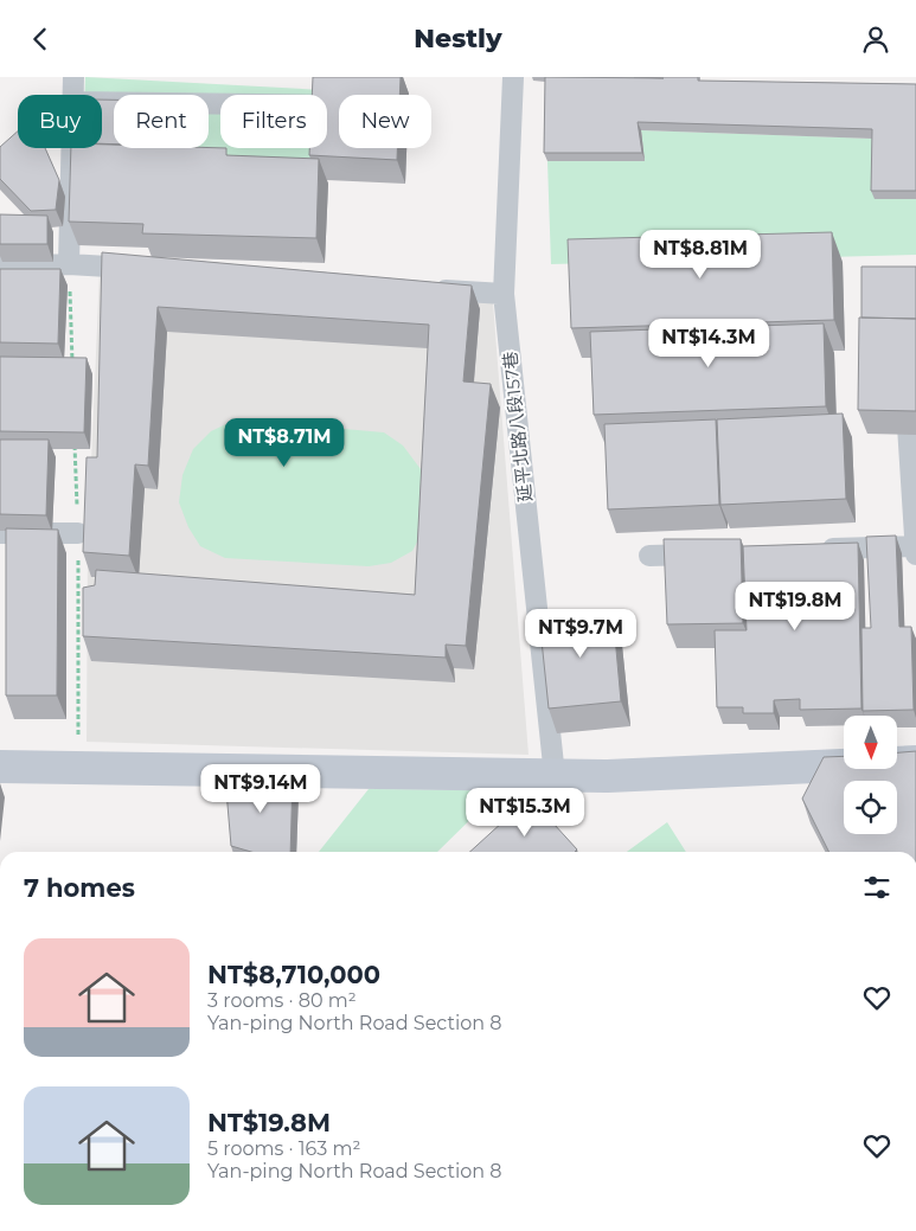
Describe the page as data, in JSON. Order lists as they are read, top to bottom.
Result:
{
  "streets": {
    "lane": ["延平北路八段157巷"]
  },
  "north": "bottom",
  "page": {
    "header": "Nestly",
    "chip": [
      "Buy",
      "Rent",
      "Filters",
      "New"
    ],
    "price": [
      "NT$8.81M",
      "NT$14.3M",
      "NT$8.71M",
      "NT$19.8M",
      "NT$9.7M",
      "NT$9.14M",
      "NT$15.3M"
    ],
    "heading": "7 homes",
    "list": [
      {
        "name": "NT$8,710,000",
        "note": "3 rooms · 80 m² · Yan-ping North Road Section 8"
      },
      {
        "name": "NT$19.8M",
        "note": "5 rooms · 163 m² · Yan-ping North Road Section 8"
      }
    ]
  }
}
